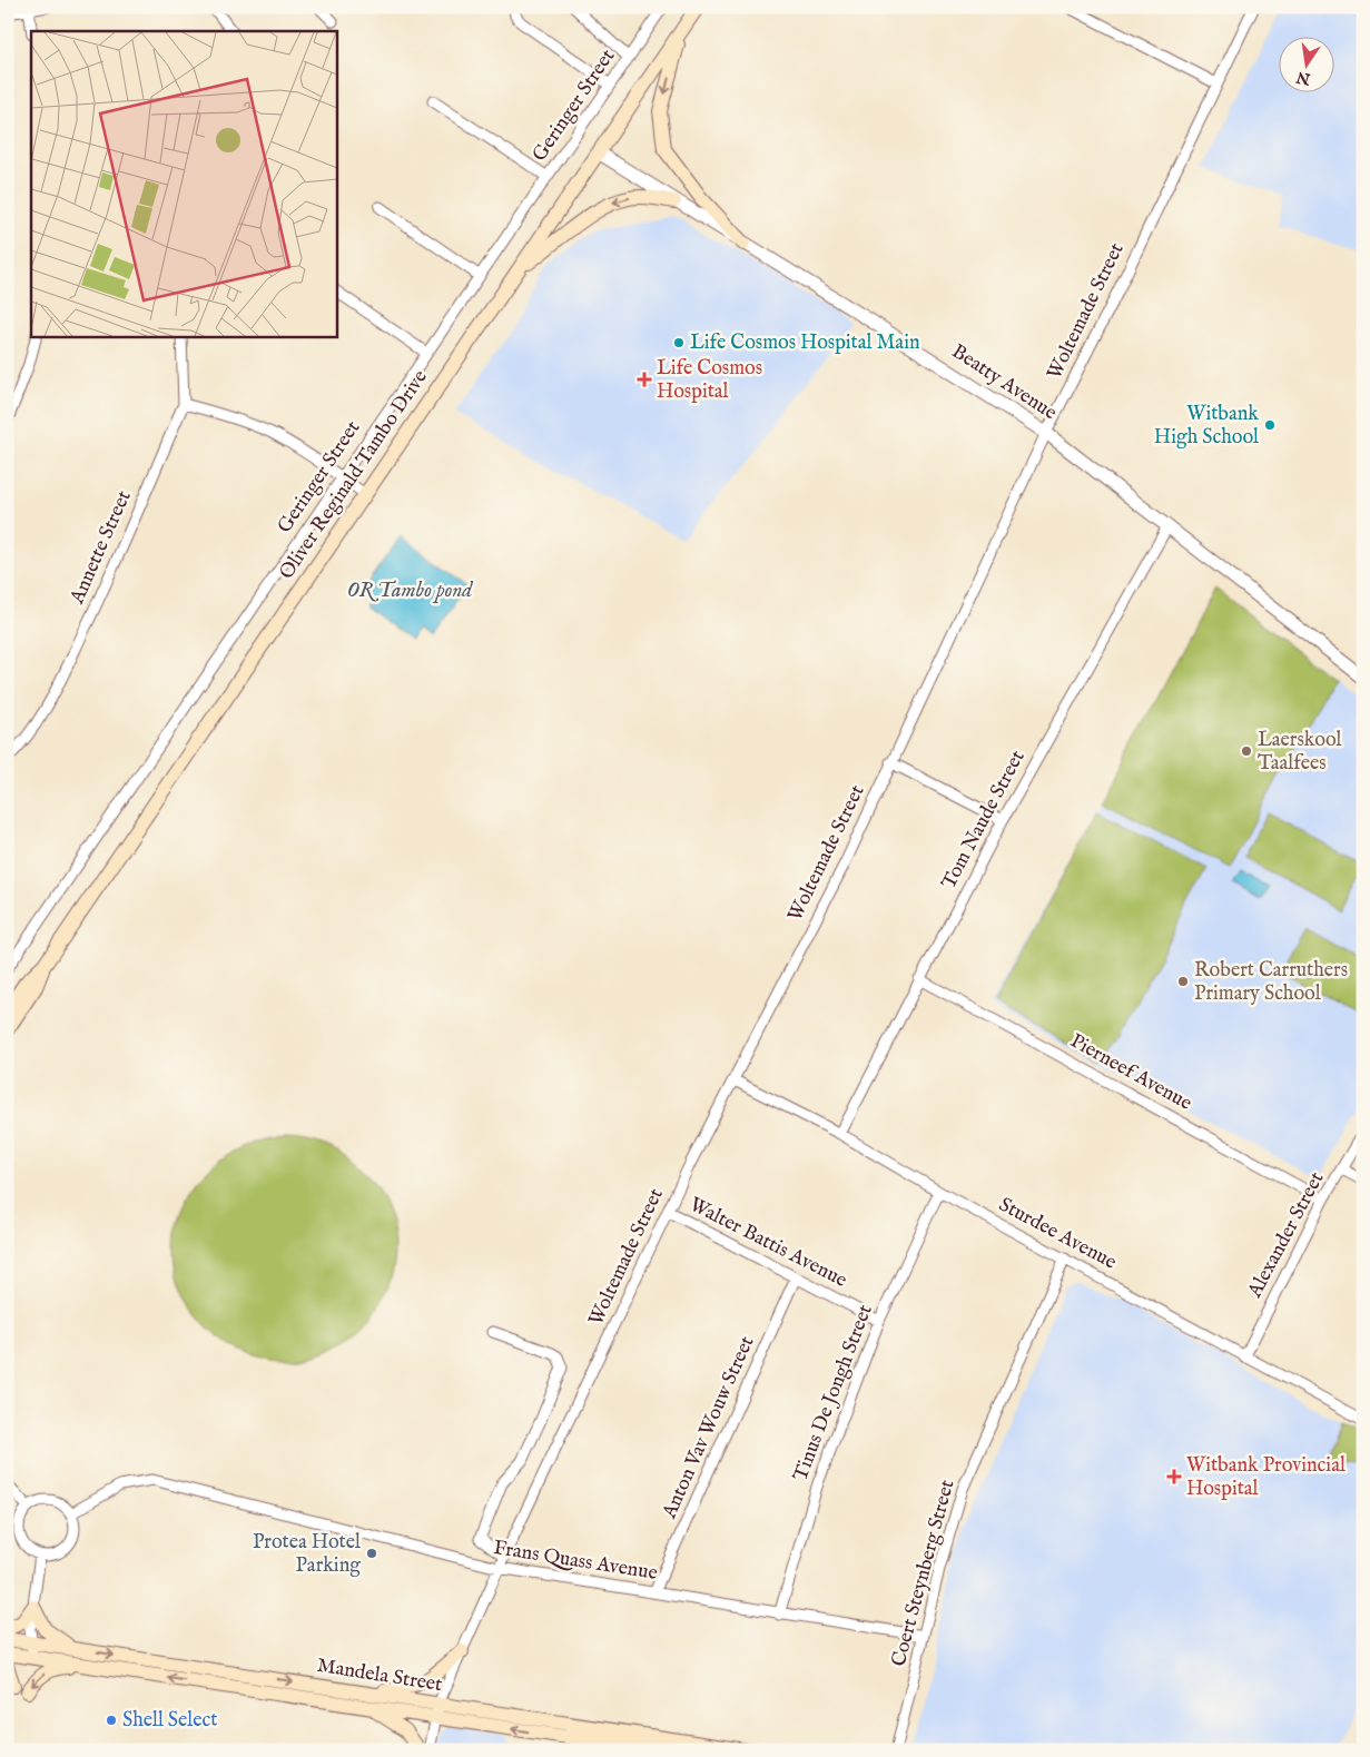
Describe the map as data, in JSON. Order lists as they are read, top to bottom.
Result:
{
  "streets": {
    "main road": ["Oliver Reginald Tambo Drive", "Mandela Street"],
    "street": [
      "Geringer Street",
      "Woltemade Street",
      "Beatty Avenue",
      "Annette Street",
      "Tom Naude Street",
      "Pierneef Avenue",
      "Sturdee Avenue",
      "Alexander Street",
      "Walter Battis Avenue",
      "Tinus De Jongh Street",
      "Anton Vav Wouw Street",
      "Frans Quass Avenue",
      "Coert Steynberg Street"
    ]
  },
  "crossings": [
    ["Woltemade Street", "Beatty Avenue"],
    ["Woltemade Street", "Sturdee Avenue"],
    ["Woltemade Street", "Walter Battis Avenue"],
    ["Woltemade Street", "Frans Quass Avenue"],
    ["Woltemade Street", "Mandela Street"],
    ["Beatty Avenue", "Oliver Reginald Tambo Drive"],
    ["Beatty Avenue", "Tom Naude Street"],
    ["Tom Naude Street", "Pierneef Avenue"],
    ["Tom Naude Street", "Sturdee Avenue"],
    ["Pierneef Avenue", "Alexander Street"],
    ["Sturdee Avenue", "Alexander Street"],
    ["Sturdee Avenue", "Tinus De Jongh Street"],
    ["Sturdee Avenue", "Coert Steynberg Street"],
    ["Walter Battis Avenue", "Tinus De Jongh Street"],
    ["Walter Battis Avenue", "Anton Vav Wouw Street"],
    ["Tinus De Jongh Street", "Frans Quass Avenue"],
    ["Anton Vav Wouw Street", "Frans Quass Avenue"],
    ["Frans Quass Avenue", "Coert Steynberg Street"]
  ],
  "water": ["OR Tambo pond"],
  "places": {
    "other": [
      "Life Cosmos Hospital Main",
      "Witbank High School",
      "Laerskool Taalfees",
      "Robert Carruthers Primary School",
      "Protea Hotel Parking",
      "Shell Select"
    ],
    "health": ["Life Cosmos Hospital", "Witbank Provincial Hospital"]
  },
  "north": "bottom"
}
